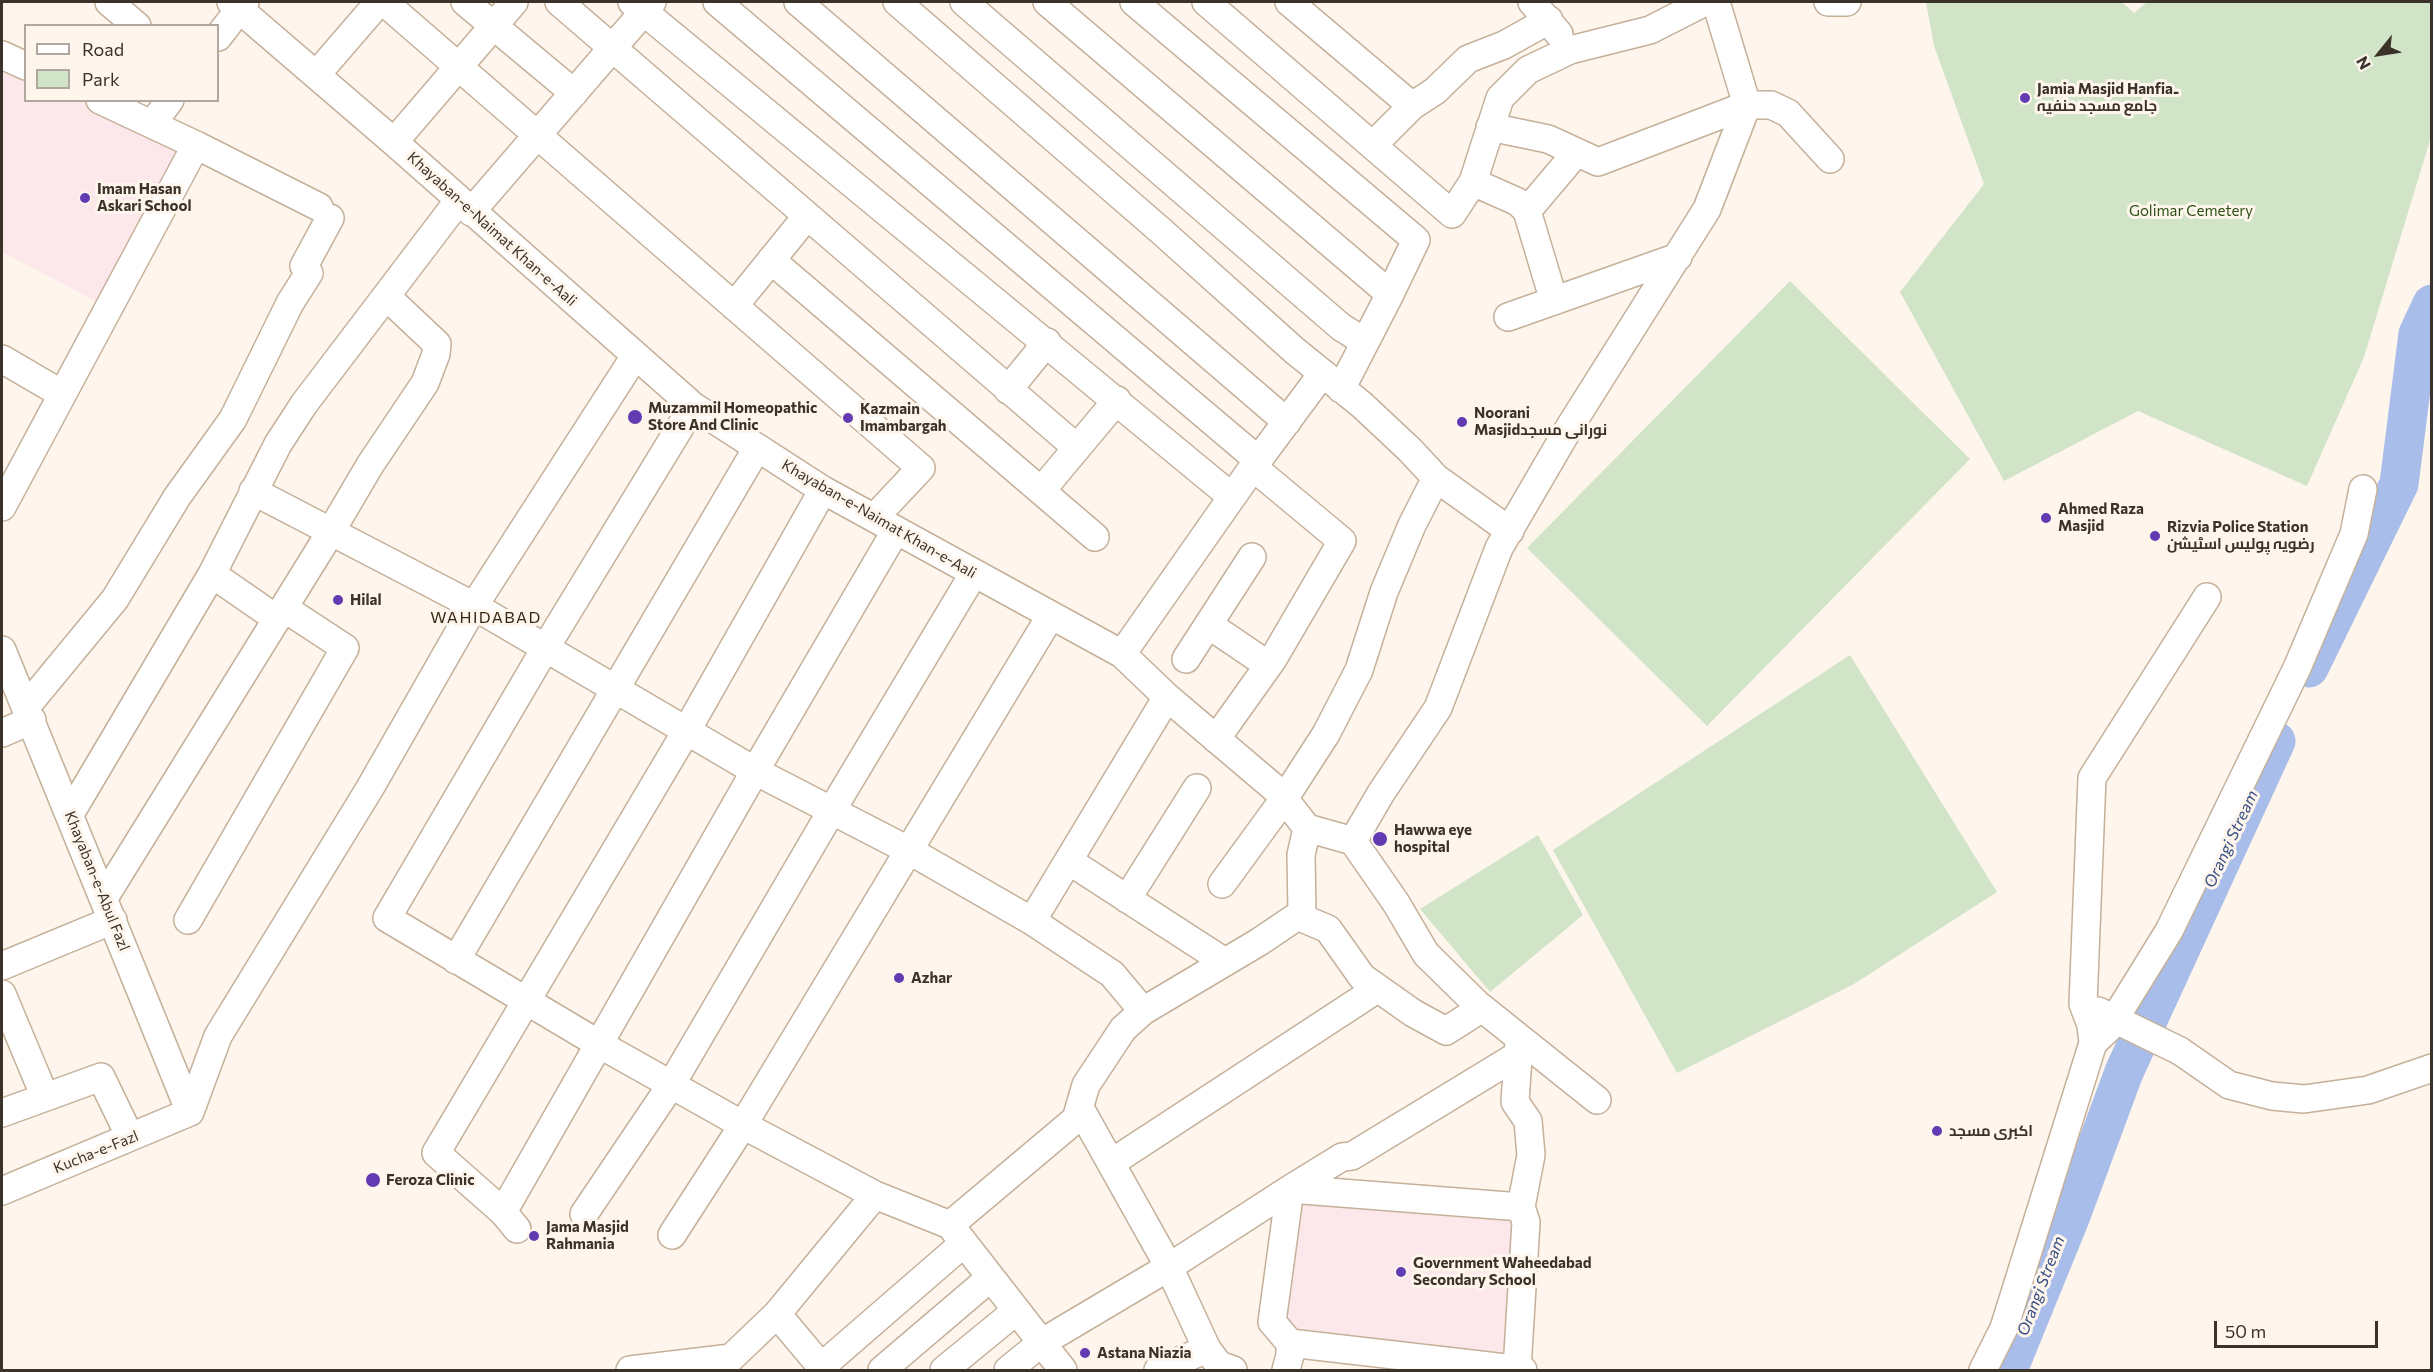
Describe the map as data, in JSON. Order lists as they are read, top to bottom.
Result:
{
  "streets": {
    "street": ["Khayaban-e-Naimat Khan-e-Aali", "Khayaban-e-Abul Fazl", "Kucha-e-Fazl"]
  },
  "crossings": [
    ["Khayaban-e-Abul Fazl", "Kucha-e-Fazl"]
  ],
  "districts": ["WAHIDABAD"],
  "water": ["Orangi Stream"],
  "parks": ["Golimar Cemetery"],
  "places": [
    "Jamia Masjid Hanfia۔ جامع مسجد حنفیہ",
    "Imam Hasan Askari School",
    "Muzammil Homeopathic Store And Clinic",
    "Kazmain Imambargah",
    "Noorani Masjidنورانی مسجد",
    "Ahmed Raza Masjid",
    "Rizvia Police Station رضویہ پولیس اسٹیشن",
    "Hilal",
    "Hawwa eye hospital",
    "Azhar",
    "اکبری مسجد",
    "Feroza Clinic",
    "Jama Masjid Rahmania",
    "Government Waheedabad Secondary School",
    "Astana Niazia"
  ],
  "legend": ["Road", "Park"],
  "scale_bar": "50 m",
  "north": "bottom left"
}
